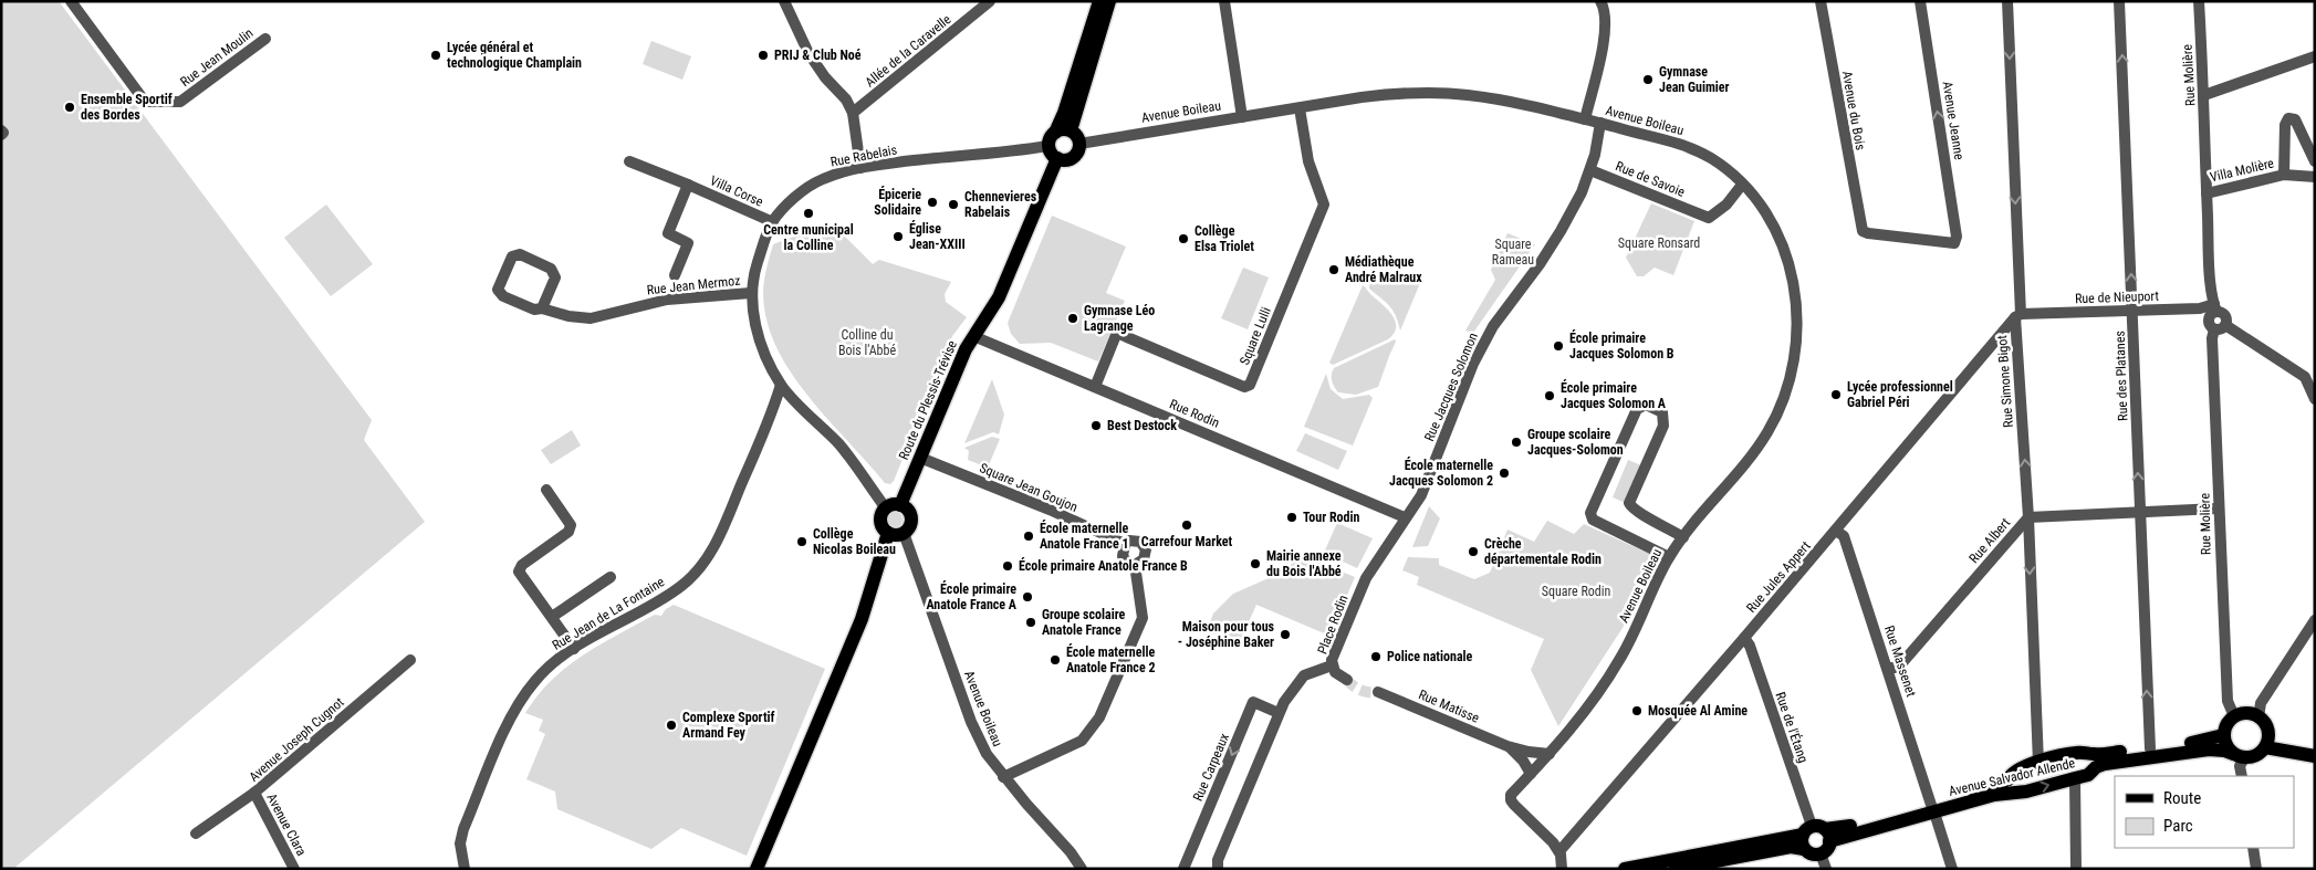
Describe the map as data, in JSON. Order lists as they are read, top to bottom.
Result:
{
  "streets": {
    "main road": ["Route du Plessis-Trévise", "Avenue Salvador Allende"],
    "street": [
      "Allée de la Caravelle",
      "Rue Jean Moulin",
      "Rue Molière",
      "Avenue du Bois",
      "Avenue Boileau",
      "Avenue Jeanne",
      "Rue Rabelais",
      "Villa Molière",
      "Rue de Savoie",
      "Villa Corse",
      "Rue Jean Mermoz",
      "Rue de Nieuport",
      "Square Lulli",
      "Rue des Platanes",
      "Rue Simone Bigot",
      "Rue Jacques Solomon",
      "Rue Rodin",
      "Square Jean Goujon",
      "Rue Albert",
      "Rue Jules Appert",
      "Rue Jean de La Fontaine",
      "Place Rodin",
      "Rue Massenet",
      "Rue Matisse",
      "Rue de l'Étang",
      "Avenue Joseph Cugnot",
      "Rue Carpeaux",
      "Avenue Clara"
    ]
  },
  "crossings": [
    ["Rue Molière", "Villa Molière"],
    ["Rue Molière", "Rue de Nieuport"],
    ["Rue Molière", "Rue Albert"],
    ["Rue Molière", "Avenue Salvador Allende"],
    ["Avenue du Bois", "Avenue Jeanne"],
    ["Avenue Boileau", "Rue Rabelais"],
    ["Avenue Boileau", "Rue de Savoie"],
    ["Avenue Boileau", "Square Lulli"],
    ["Avenue Boileau", "Rue Jacques Solomon"],
    ["Avenue Boileau", "Route du Plessis-Trévise"],
    ["Avenue Boileau", "Square Jean Goujon"],
    ["Avenue Boileau", "Rue Jules Appert"],
    ["Rue Rabelais", "Villa Corse"],
    ["Rue Rabelais", "Rue Jean Mermoz"],
    ["Rue Rabelais", "Route du Plessis-Trévise"],
    ["Rue Rabelais", "Rue Jean de La Fontaine"],
    ["Rue de Savoie", "Rue Jacques Solomon"],
    ["Rue de Nieuport", "Rue des Platanes"],
    ["Rue de Nieuport", "Rue Simone Bigot"],
    ["Rue de Nieuport", "Rue Jules Appert"],
    ["Square Lulli", "Rue Rodin"],
    ["Rue des Platanes", "Rue Albert"],
    ["Rue des Platanes", "Avenue Salvador Allende"],
    ["Rue Simone Bigot", "Rue Albert"],
    ["Rue Simone Bigot", "Rue Jules Appert"],
    ["Rue Simone Bigot", "Avenue Salvador Allende"],
    ["Rue Jacques Solomon", "Rue Rodin"],
    ["Rue Jacques Solomon", "Place Rodin"],
    ["Route du Plessis-Trévise", "Rue Rodin"],
    ["Route du Plessis-Trévise", "Square Jean Goujon"],
    ["Rue Rodin", "Place Rodin"],
    ["Rue Albert", "Rue Massenet"],
    ["Rue Jules Appert", "Rue Massenet"],
    ["Rue Jules Appert", "Rue de l'Étang"],
    ["Rue Massenet", "Avenue Salvador Allende"],
    ["Rue de l'Étang", "Avenue Salvador Allende"],
    ["Avenue Joseph Cugnot", "Avenue Clara"]
  ],
  "one_way": ["Avenue Jeanne", "Rue des Platanes"],
  "parks": [
    "Square Ronsard",
    "Square Rameau",
    "Colline du Bois l'Abbé",
    "Square Rodin"
  ],
  "places": [
    "Lycée général et technologique Champlain",
    "PRIJ & Club Noé",
    "Gymnase Jean Guimier",
    "Ensemble Sportif des Bordes",
    "Épicerie Solidaire",
    "Chennevieres Rabelais",
    "Centre municipal la Colline",
    "Église Jean-XXIII",
    "Collège Elsa Triolet",
    "Médiathèque André Malraux",
    "Gymnase Léo Lagrange",
    "École primaire Jacques Solomon B",
    "Lycée professionnel Gabriel Péri",
    "École primaire Jacques Solomon A",
    "Best Destock",
    "Groupe scolaire Jacques-Solomon",
    "École maternelle Jacques Solomon 2",
    "Tour Rodin",
    "Carrefour Market",
    "École maternelle Anatole France 1",
    "Collège Nicolas Boileau",
    "Crèche départementale Rodin",
    "Mairie annexe du Bois l'Abbé",
    "École primaire Anatole France B",
    "École primaire Anatole France A",
    "Groupe scolaire Anatole France",
    "Maison pour tous - Joséphine Baker",
    "Police nationale",
    "École maternelle Anatole France 2",
    "Mosquée Al Amine",
    "Complexe Sportif Armand Fey"
  ],
  "legend": ["Route", "Parc"]
}
